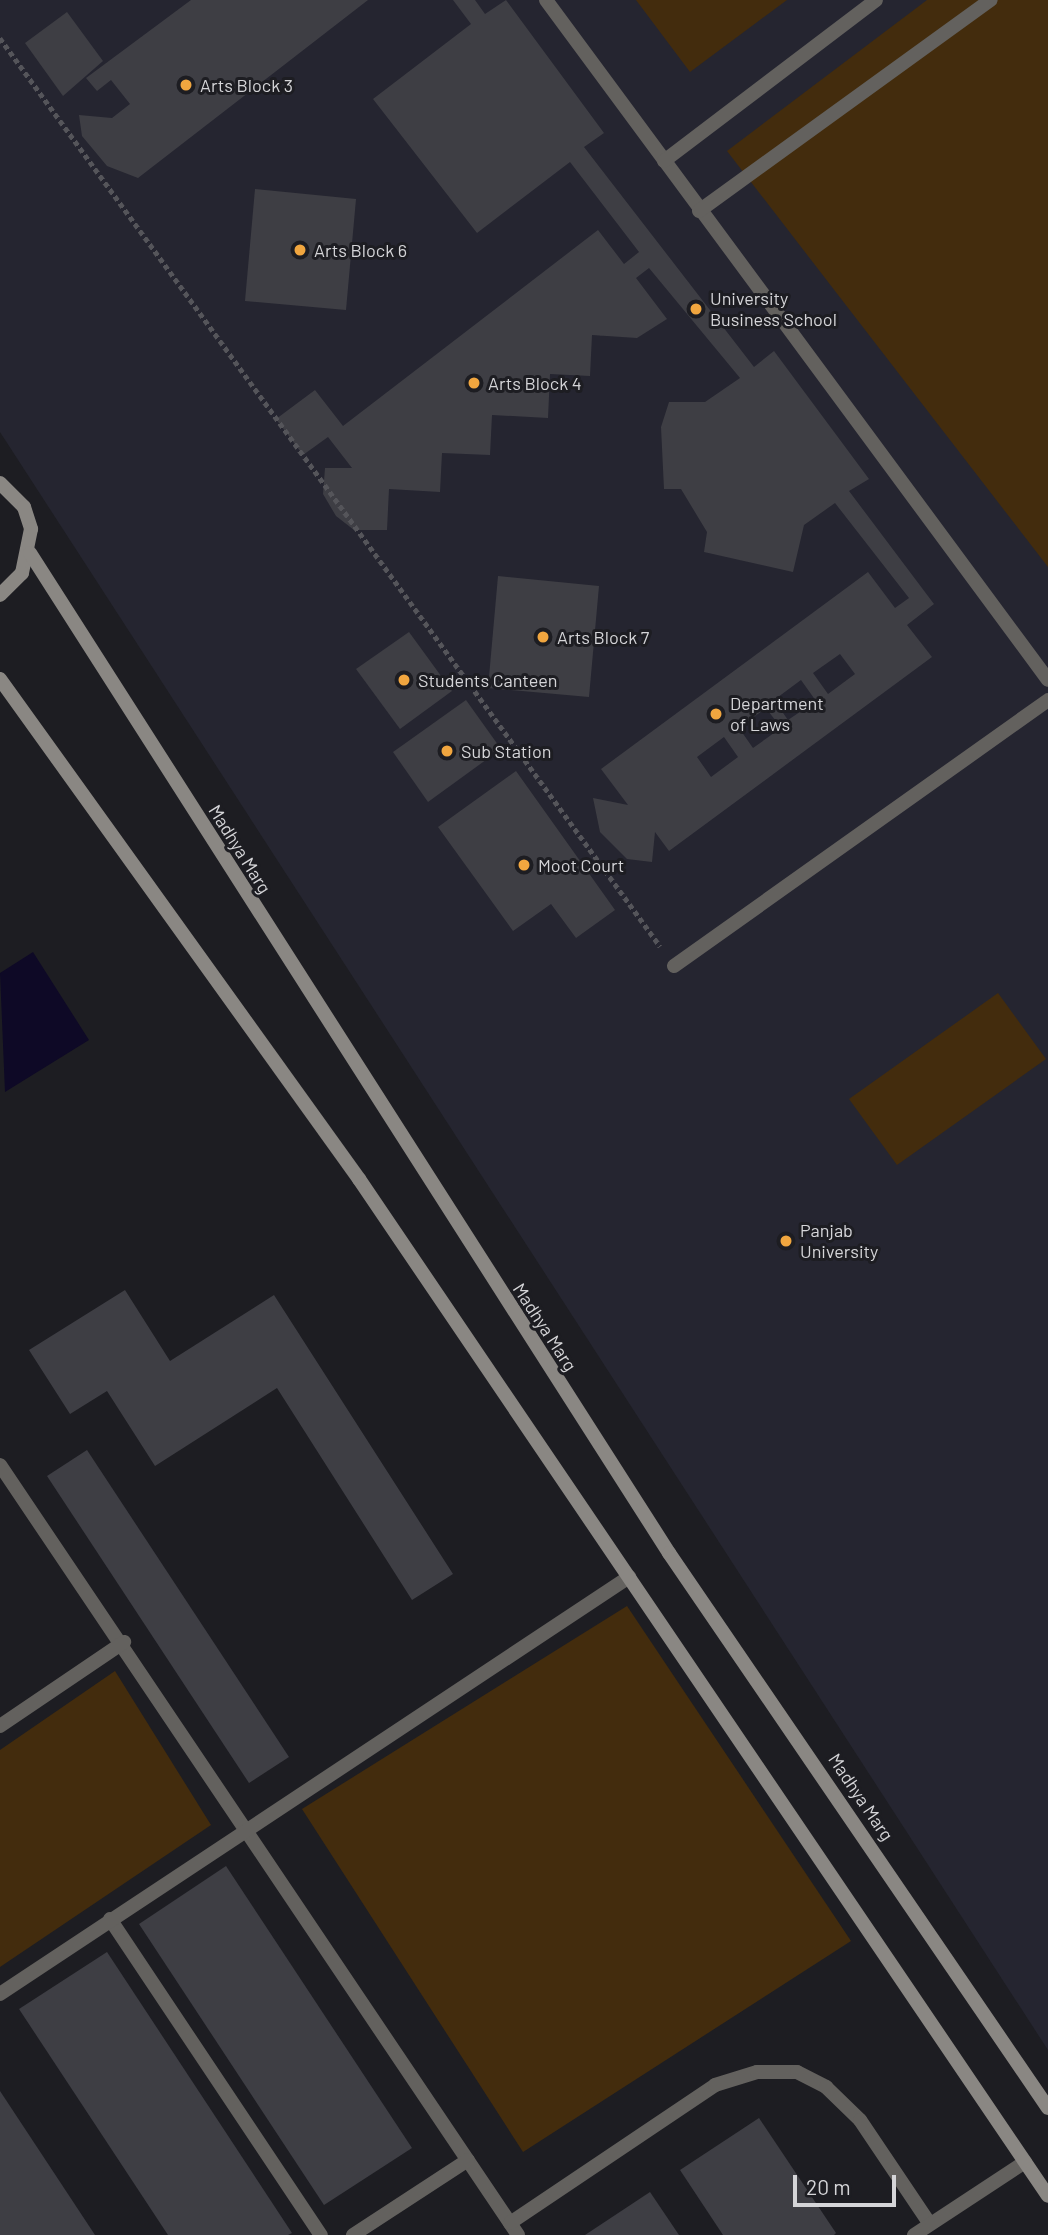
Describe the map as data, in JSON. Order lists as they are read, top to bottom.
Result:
{
  "streets": {
    "main road": ["Madhya Marg"]
  },
  "places": [
    "Arts Block 3",
    "Arts Block 6",
    "University Business School",
    "Arts Block 4",
    "Arts Block 7",
    "Students Canteen",
    "Department of Laws",
    "Sub Station",
    "Moot Court",
    "Panjab University"
  ],
  "scale_bar": "20 m"
}
